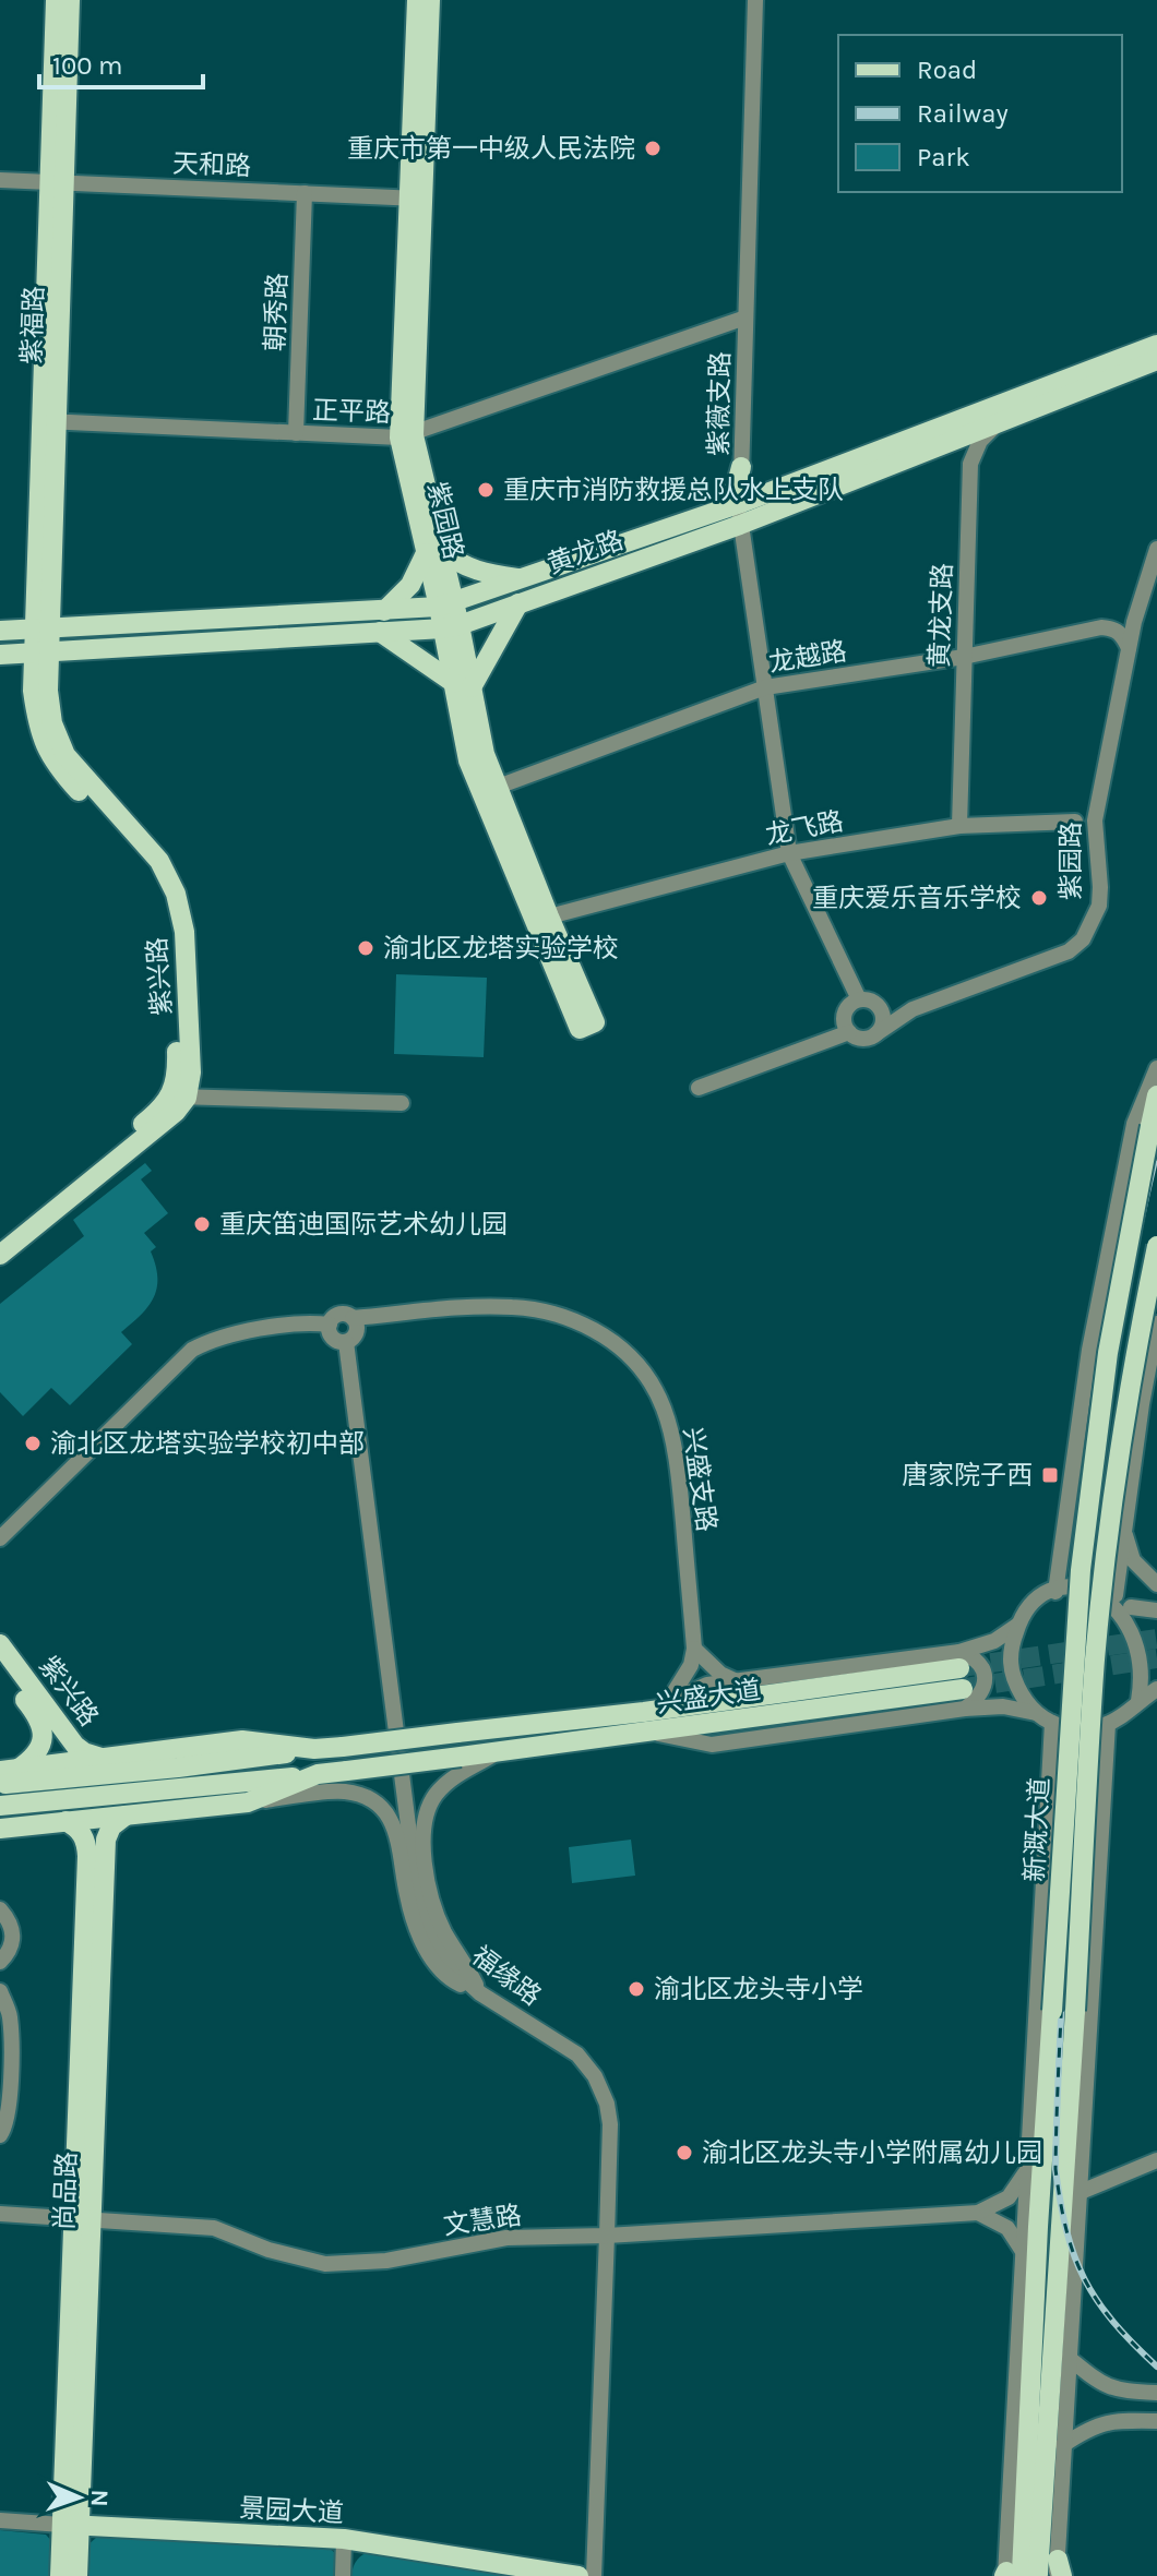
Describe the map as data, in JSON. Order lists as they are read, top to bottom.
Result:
{
  "streets": {
    "main road": [
      "紫福路",
      "紫园路",
      "黄龙路",
      "紫兴路",
      "兴盛大道",
      "新溉大道",
      "尚品路",
      "景园大道"
    ],
    "street": [
      "天和路",
      "朝秀路",
      "紫薇支路",
      "正平路",
      "黄龙支路",
      "龙越路",
      "龙飞路",
      "兴盛支路",
      "福缘路",
      "文慧路"
    ]
  },
  "crossings": [
    ["天和路", "朝秀路"],
    ["天和路", "紫福路"],
    ["天和路", "紫园路"],
    ["朝秀路", "正平路"],
    ["紫福路", "正平路"],
    ["紫福路", "黄龙路"],
    ["紫福路", "紫兴路"],
    ["紫薇支路", "正平路"],
    ["紫薇支路", "黄龙路"],
    ["紫薇支路", "龙越路"],
    ["紫薇支路", "龙飞路"],
    ["正平路", "紫园路"],
    ["紫园路", "黄龙路"],
    ["紫园路", "龙越路"],
    ["紫园路", "龙飞路"],
    ["黄龙路", "黄龙支路"],
    ["黄龙路", "紫兴路"],
    ["黄龙支路", "龙越路"],
    ["黄龙支路", "龙飞路"],
    ["兴盛支路", "福缘路"],
    ["福缘路", "文慧路"],
    ["尚品路", "文慧路"],
    ["尚品路", "景园大道"]
  ],
  "places": {
    "other": [
      "重庆市第一中级人民法院",
      "重庆市消防救援总队水上支队",
      "重庆爱乐音乐学校",
      "渝北区龙塔实验学校",
      "重庆笛迪国际艺术幼儿园",
      "渝北区龙塔实验学校初中部",
      "渝北区龙头寺小学",
      "渝北区龙头寺小学附属幼儿园"
    ],
    "transit": ["唐家院子西"]
  },
  "legend": ["Road", "Railway", "Park"],
  "scale_bar": "100 m",
  "north": "right"
}
